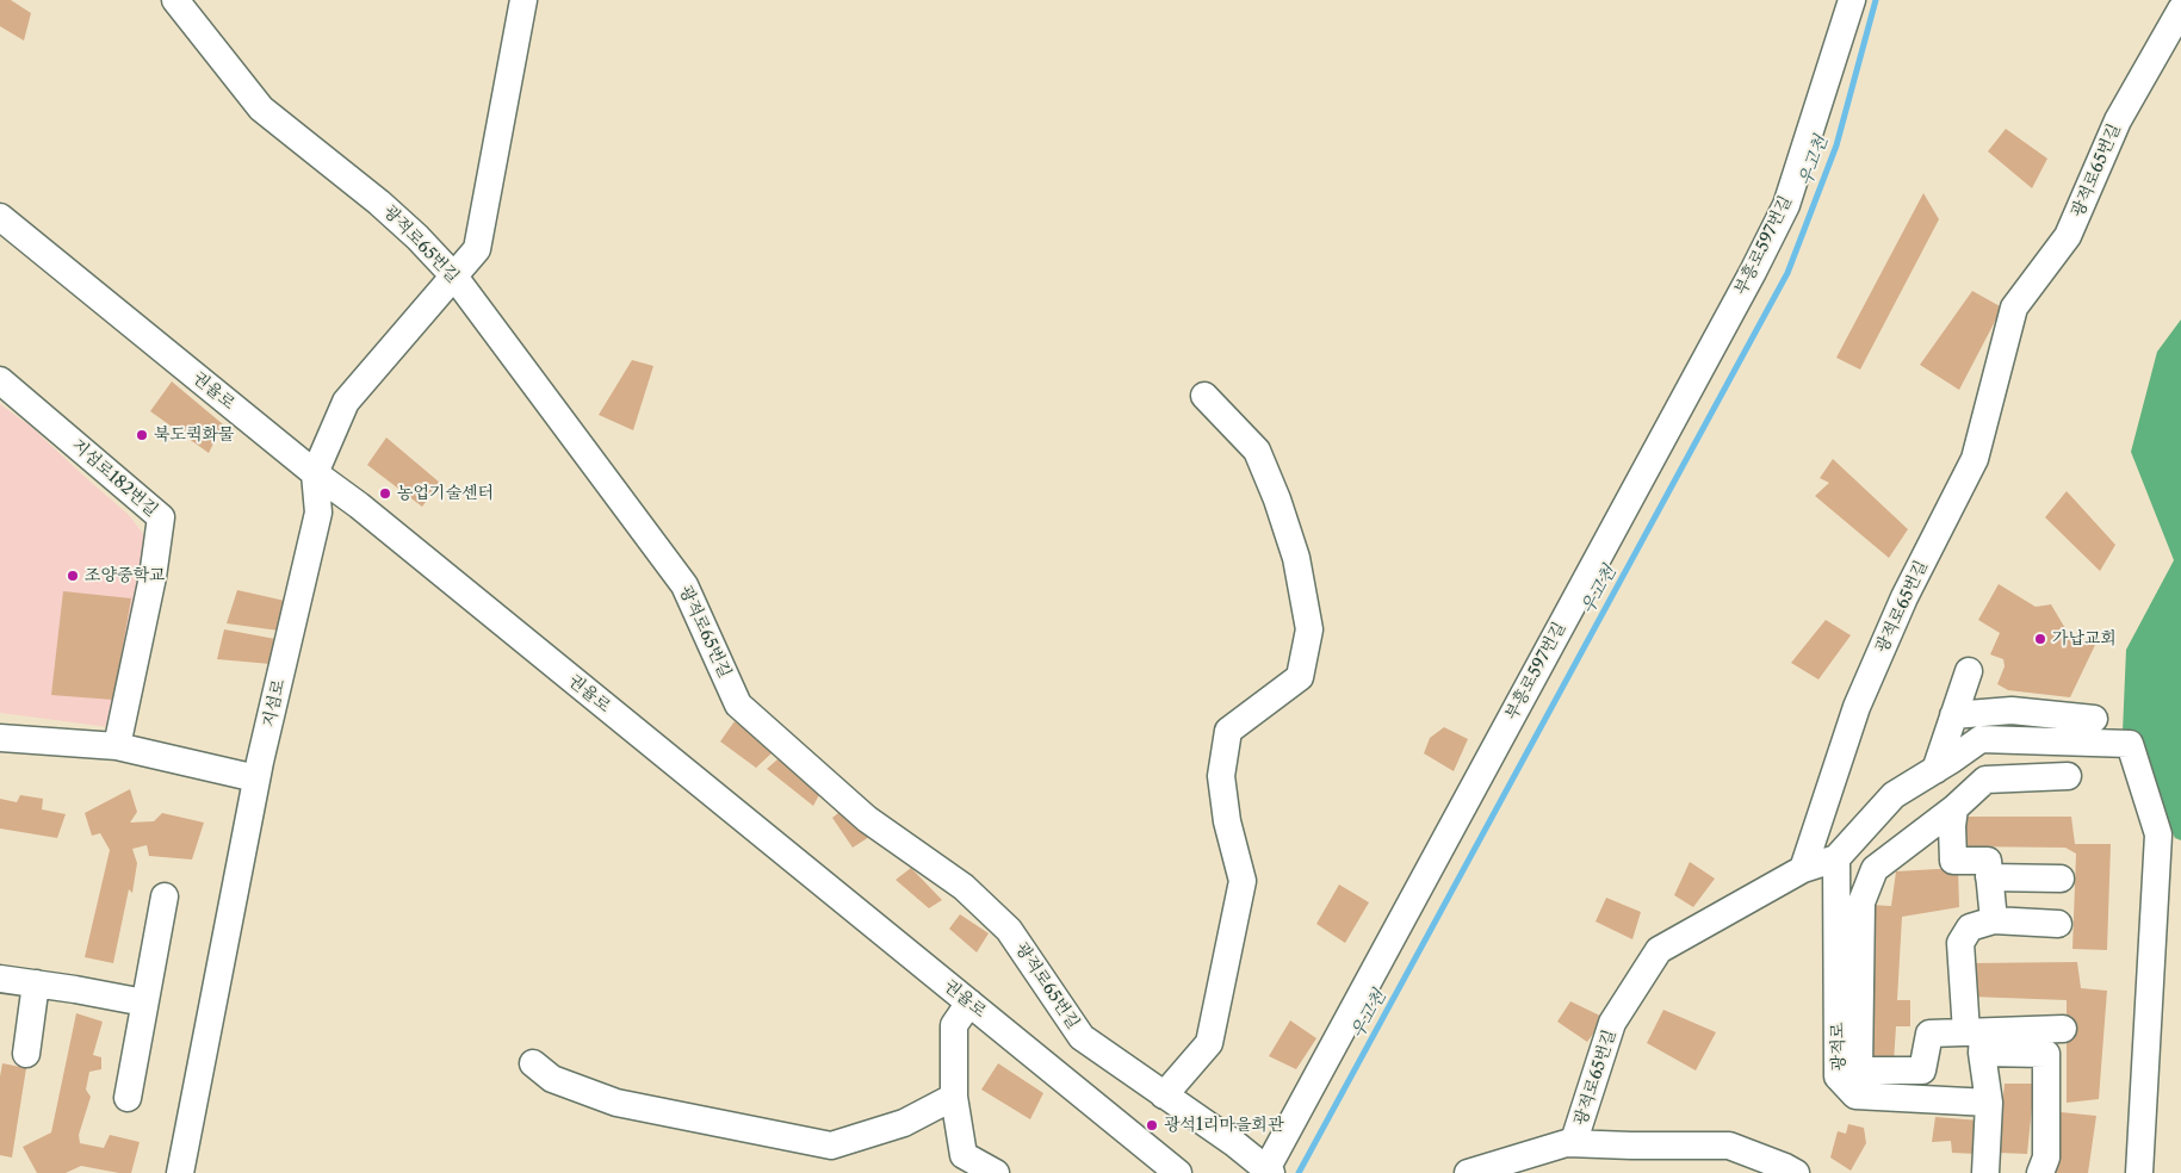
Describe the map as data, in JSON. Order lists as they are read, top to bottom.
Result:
{
  "streets": {
    "street": [
      "광적로65번길",
      "부흥로597번길",
      "권율로",
      "지섬로182번길",
      "지섬로",
      "광적로"
    ]
  },
  "crossings": [
    ["광적로65번길", "부흥로597번길"],
    ["광적로65번길", "지섬로"],
    ["권율로", "지섬로"]
  ],
  "water": ["우고천"],
  "places": [
    "북도퀵화물",
    "농업기술센터",
    "조양중학교",
    "가납교회",
    "광석1리마을회관"
  ]
}
